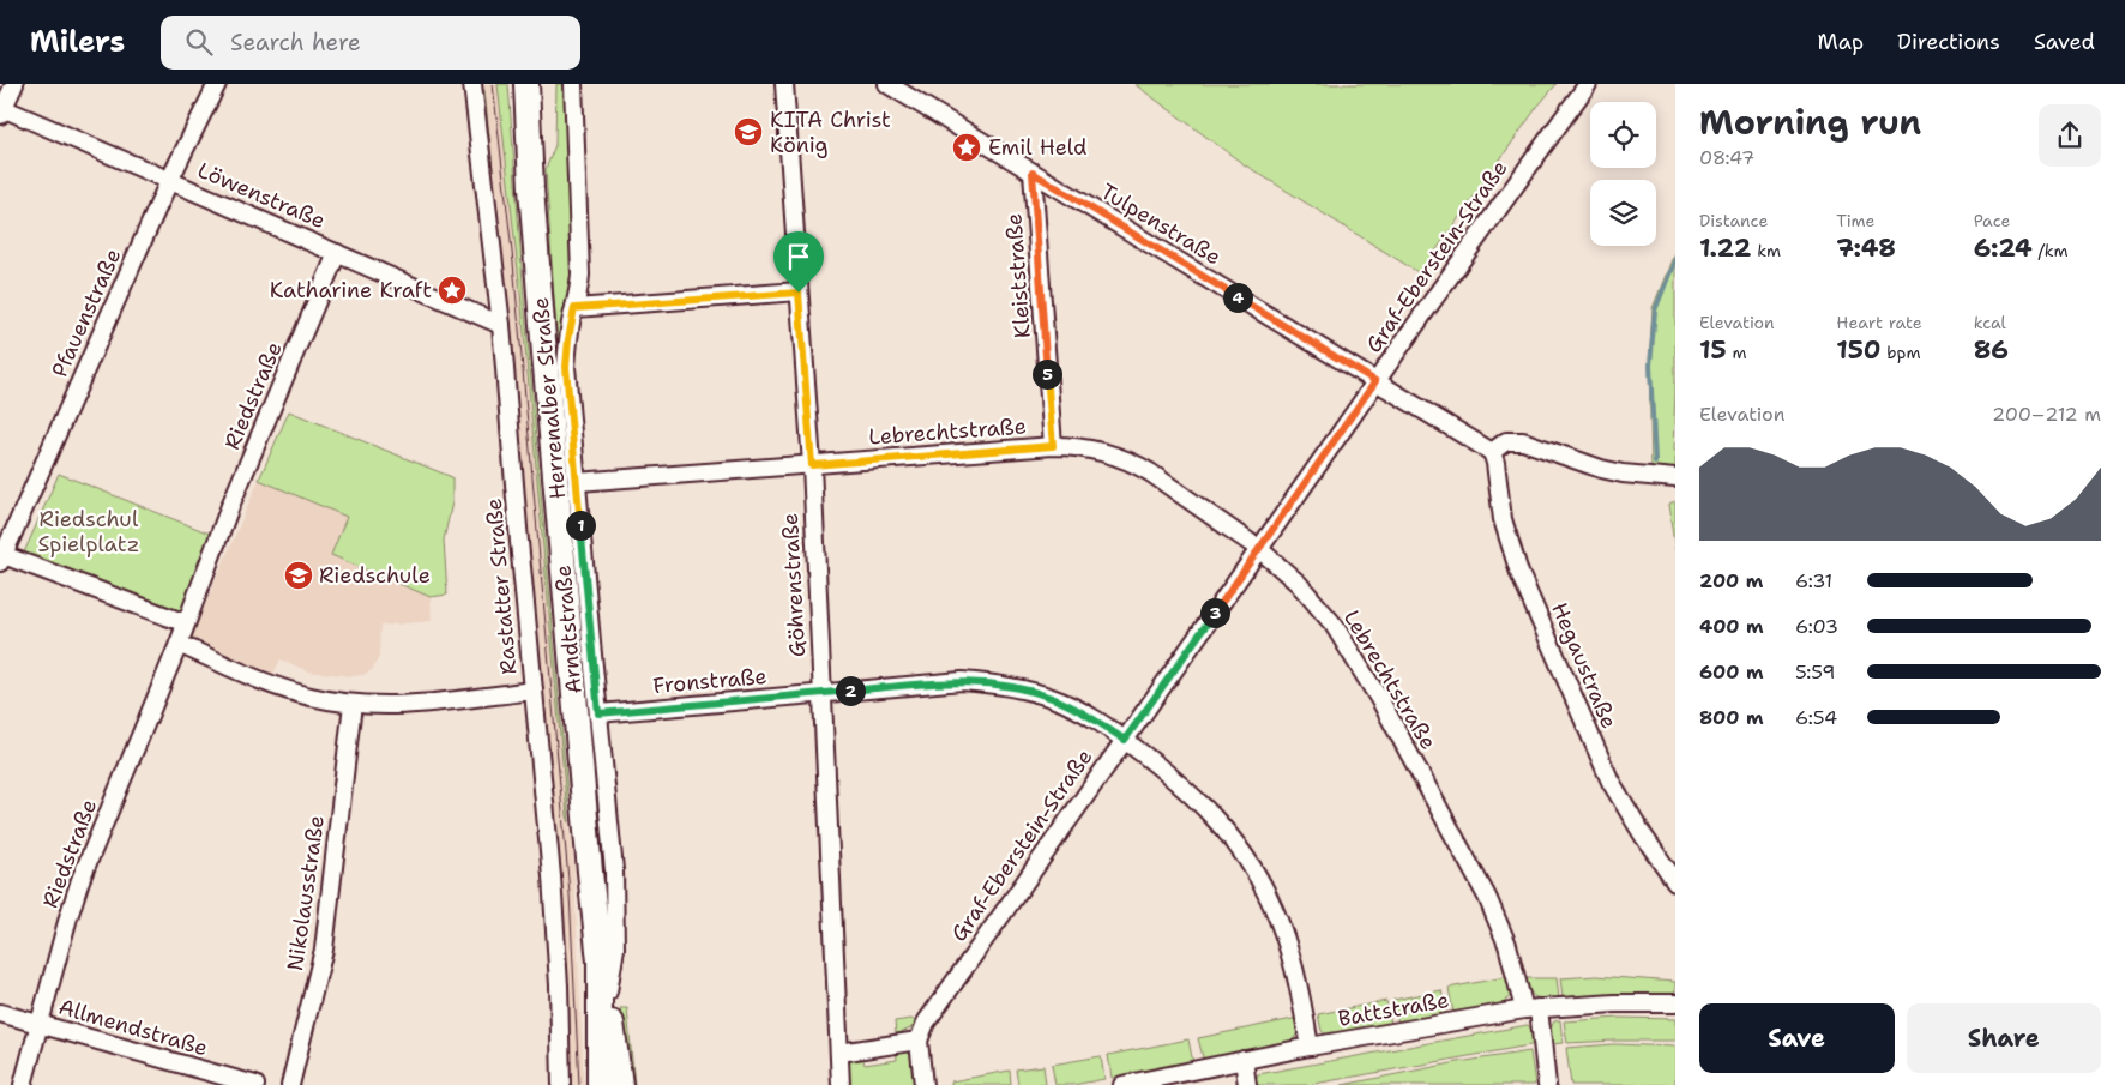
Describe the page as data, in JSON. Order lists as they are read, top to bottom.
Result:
{
  "streets": {
    "main road": ["Herrenalber Straße"],
    "street": [
      "Löwenstraße",
      "Tulpenstraße",
      "Graf-Eberstein-Straße",
      "Kleiststraße",
      "Pfauenstraße",
      "Riedstraße",
      "Lebrechtstraße",
      "Göhrenstraße",
      "Rastatter Straße",
      "Arndtstraße",
      "Hegaustraße",
      "Fronstraße",
      "Nikolausstraße",
      "Battstraße",
      "Allmendstraße"
    ]
  },
  "crossings": [
    ["Löwenstraße", "Pfauenstraße"],
    ["Löwenstraße", "Riedstraße"],
    ["Löwenstraße", "Rastatter Straße"],
    ["Tulpenstraße", "Graf-Eberstein-Straße"],
    ["Tulpenstraße", "Kleiststraße"],
    ["Tulpenstraße", "Hegaustraße"],
    ["Graf-Eberstein-Straße", "Lebrechtstraße"],
    ["Graf-Eberstein-Straße", "Fronstraße"],
    ["Kleiststraße", "Lebrechtstraße"],
    ["Riedstraße", "Allmendstraße"],
    ["Herrenalber Straße", "Arndtstraße"],
    ["Lebrechtstraße", "Göhrenstraße"],
    ["Lebrechtstraße", "Arndtstraße"],
    ["Lebrechtstraße", "Battstraße"],
    ["Göhrenstraße", "Fronstraße"],
    ["Arndtstraße", "Fronstraße"],
    ["Fronstraße", "Battstraße"]
  ],
  "parks": ["Riedschul Spielplatz"],
  "places": {
    "school or university": ["KITA Christ König", "Riedschule"],
    "place": ["Emil Held", "Katharine Kraft"]
  },
  "page": {
    "header": "Milers",
    "search": "Search here",
    "nav": ["Map", "Directions", "Saved"],
    "heading": ["Morning run", "08:47"],
    "stats": [
      ["Distance", "1.22 km"],
      ["Time", "7:48"],
      ["Pace", "6:24 /km"],
      ["Elevation", "15 m"],
      ["Heart rate", "150 bpm"],
      ["kcal", "86"]
    ],
    "pins": [
      "4",
      "5",
      "1",
      "3",
      "2"
    ],
    "chart": ["Elevation", "200–212 m"],
    "list": [
      {
        "name": "200 m",
        "note": "6:31"
      },
      {
        "name": "400 m",
        "note": "6:03"
      },
      {
        "name": "600 m",
        "note": "5:59"
      },
      {
        "name": "800 m",
        "note": "6:54"
      }
    ],
    "buttons": ["Save", "Share"]
  }
}
